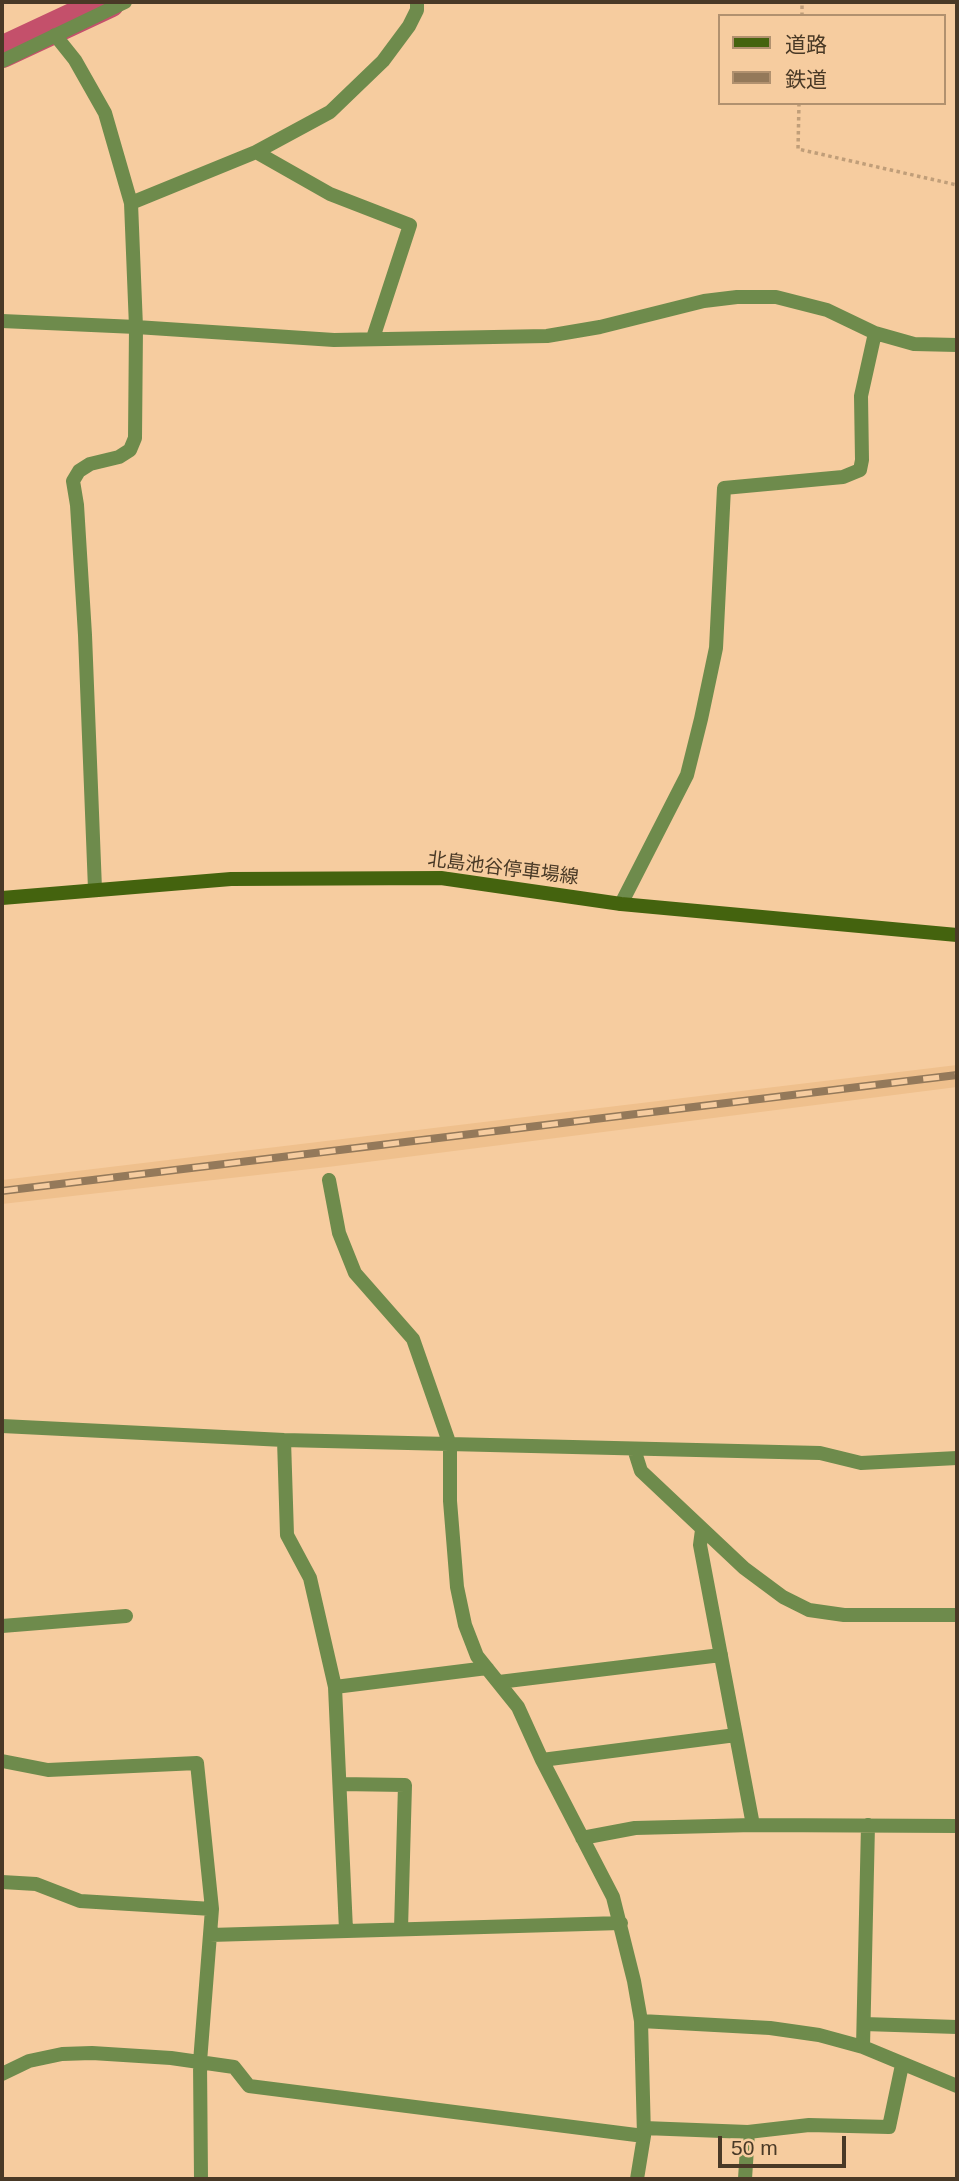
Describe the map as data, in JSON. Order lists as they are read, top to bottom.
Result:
{
  "streets": {
    "main road": ["北島池谷停車場線"]
  },
  "legend": ["道路", "鉄道"],
  "scale_bar": "50 m"
}
